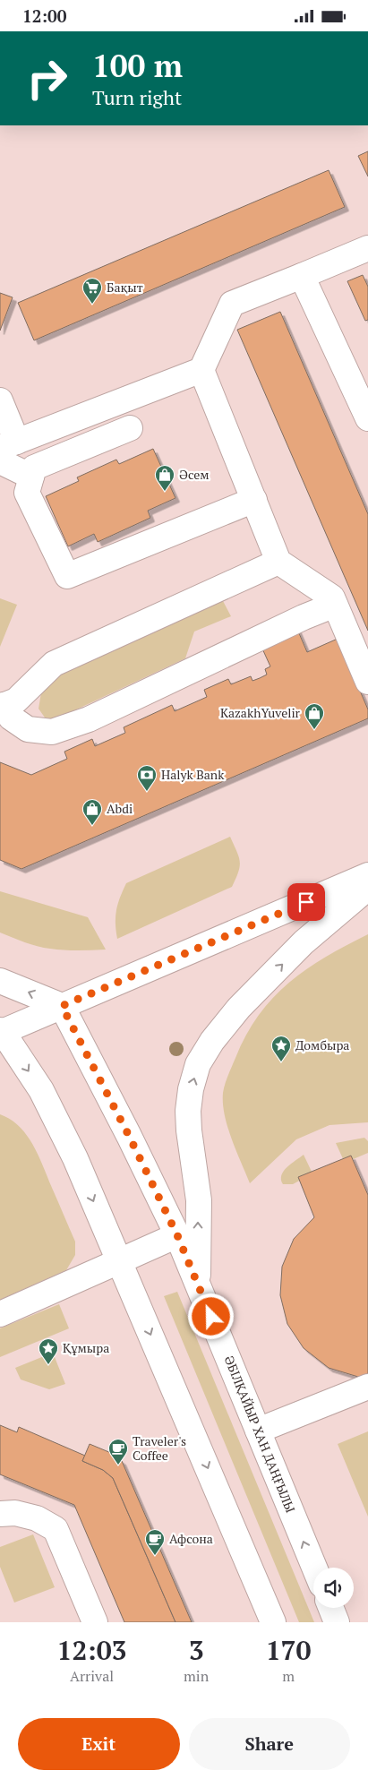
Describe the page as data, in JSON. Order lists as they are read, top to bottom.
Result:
{
  "streets": {
    "main road": ["ӘБІЛҚАЙЫР ХАН ДАҢҒЫЛЫ"]
  },
  "places": {
    "supermarket": ["Бақыт"],
    "shop": ["Әсем", "KazakhYuvelir", "Abdi"],
    "bank": ["Halyk Bank"],
    "place": ["Домбыра", "Құмыра"],
    "cafe": ["Traveler's Coffee", "Афсона"]
  },
  "page": {
    "status": "12:00",
    "turn": ["100 m", "Turn right"],
    "eta": [
      "12:03",
      "Arrival",
      "3",
      "min",
      "170",
      "m"
    ],
    "buttons": ["Exit", "Share"]
  }
}
